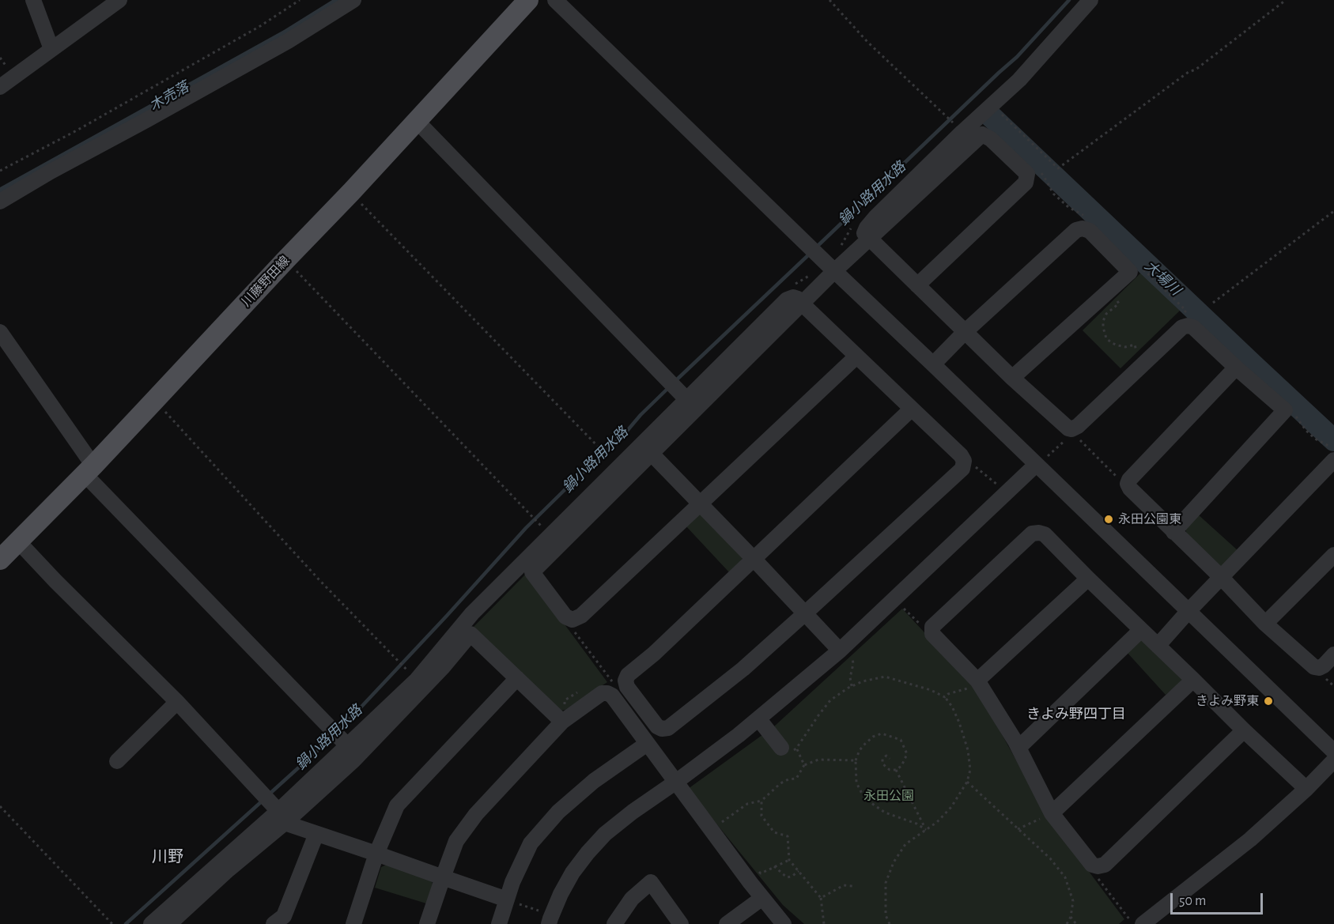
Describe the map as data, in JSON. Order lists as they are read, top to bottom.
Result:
{
  "streets": {
    "main road": ["川藤野田線"]
  },
  "districts": ["きよみ野四丁目", "川野"],
  "water": ["木売落", "鍋小路用水路", "大場川"],
  "parks": ["永田公園"],
  "places": ["永田公園東", "きよみ野東"],
  "scale_bar": "50 m"
}
